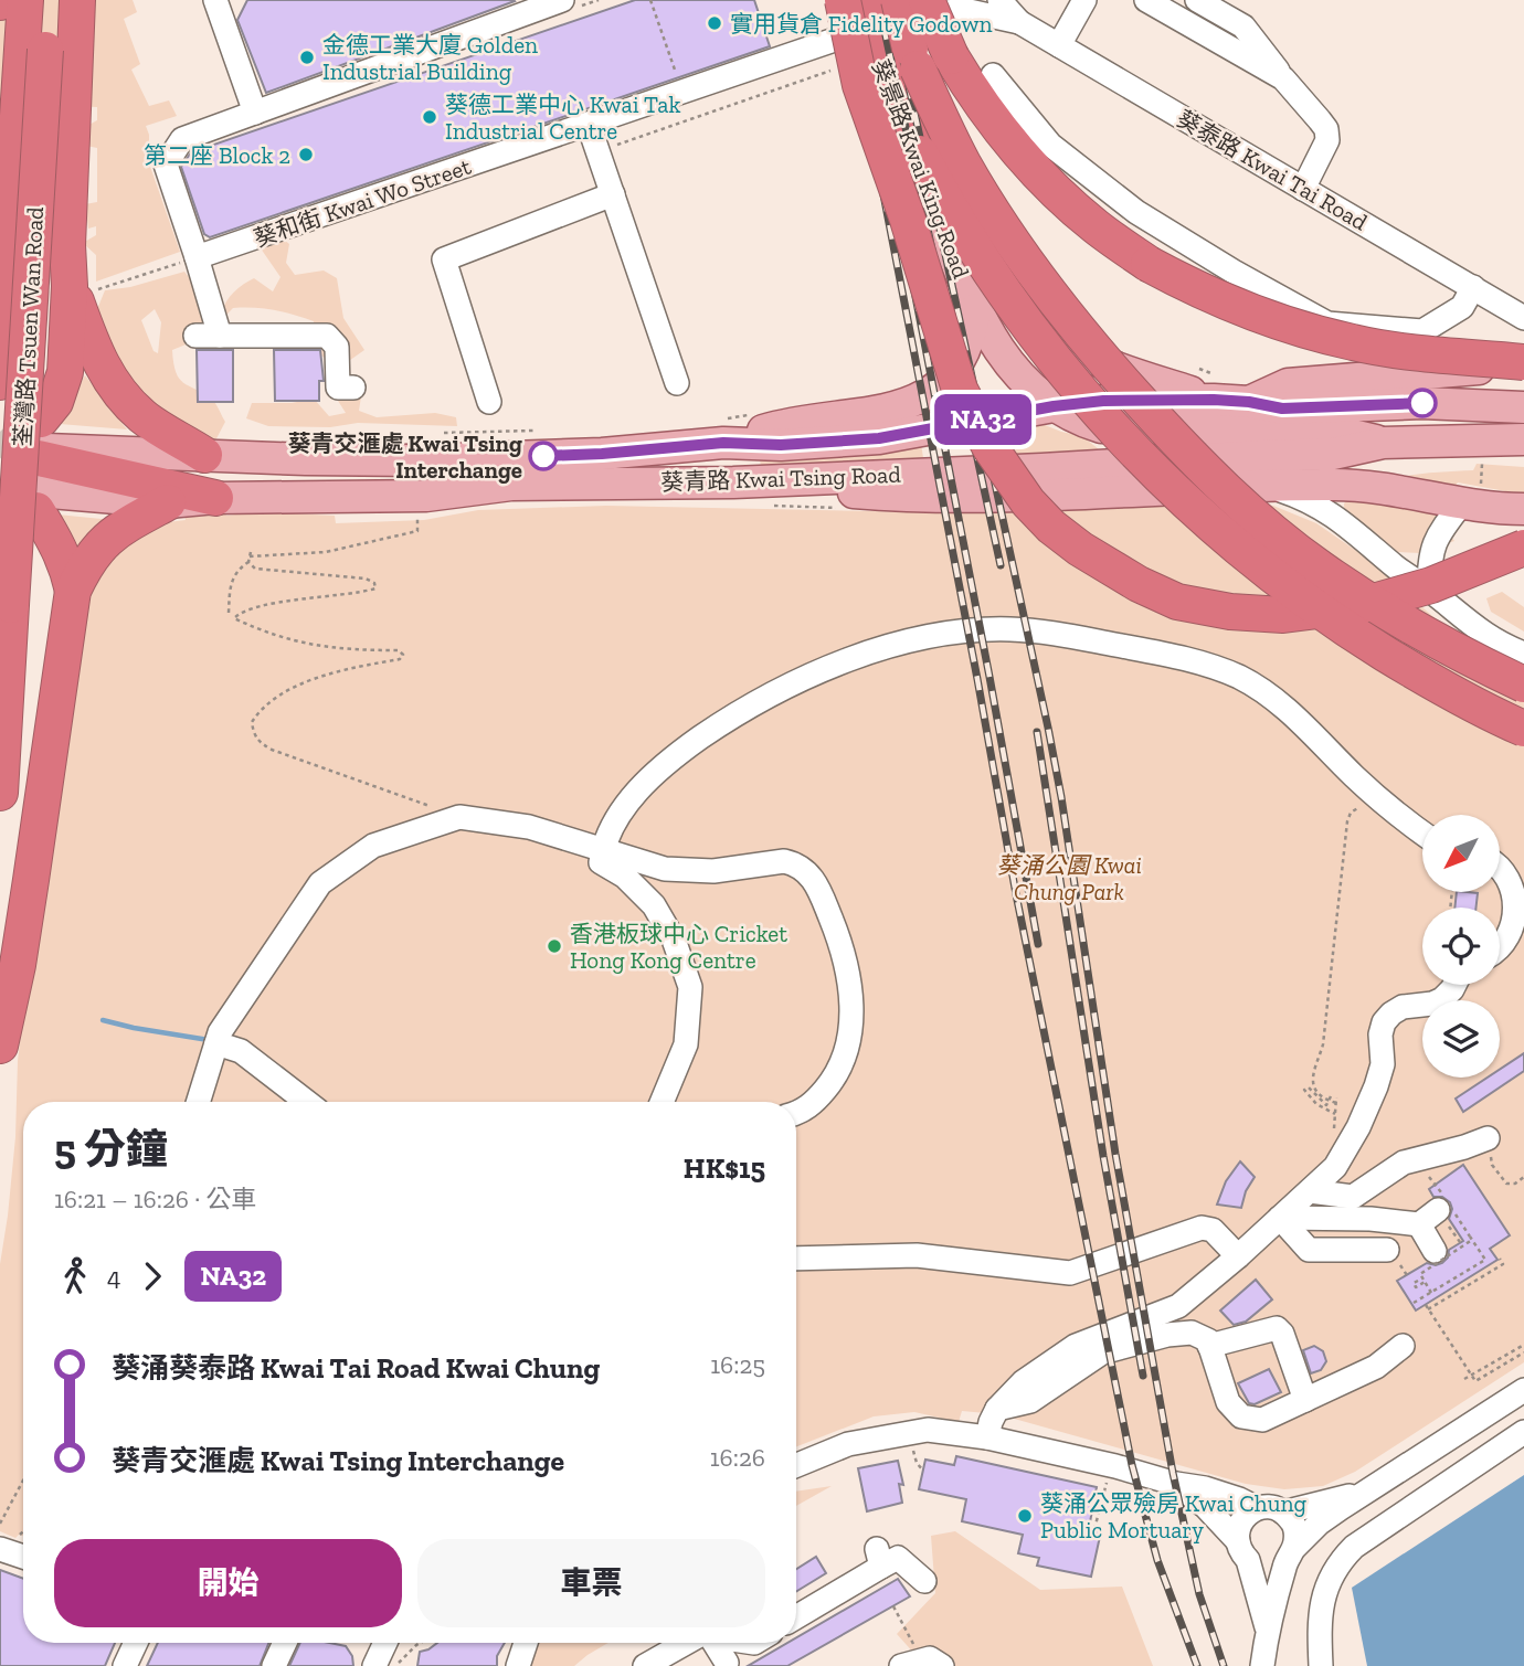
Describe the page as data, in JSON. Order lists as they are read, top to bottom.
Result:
{
  "streets": {
    "highway": ["荃灣路 Tsuen Wan Road"],
    "main road": ["葵景路 Kwai King Road", "葵青路 Kwai Tsing Road"],
    "street": ["葵泰路 Kwai Tai Road", "葵和街 Kwai Wo Street"]
  },
  "crossings": [
    ["葵景路 Kwai King Road", "葵泰路 Kwai Tai Road"],
    ["葵景路 Kwai King Road", "葵和街 Kwai Wo Street"],
    ["葵景路 Kwai King Road", "葵青路 Kwai Tsing Road"],
    ["葵泰路 Kwai Tai Road", "葵和街 Kwai Wo Street"]
  ],
  "parks": ["葵涌公園 Kwai Chung Park"],
  "places": [
    "實用貨倉 Fidelity Godown",
    "金德工業大廈 Golden Industrial Building",
    "葵德工業中心 Kwai Tak Industrial Centre",
    "第二座 Block 2",
    "葵青交滙處 Kwai Tsing Interchange",
    "香港板球中心 Cricket Hong Kong Centre",
    "葵涌公眾殮房 Kwai Chung Public Mortuary"
  ],
  "lines": ["bus line NA32"],
  "north": "bottom left",
  "page": {
    "on_map": "NA32",
    "heading": ["5 分鐘", "16:21 – 16:26 · 公車", "HK$15"],
    "legs": ["4", "NA32"],
    "list": [
      {
        "name": "葵涌葵泰路 Kwai Tai Road Kwai Chung",
        "value": "16:25"
      },
      {
        "name": "葵青交滙處 Kwai Tsing Interchange",
        "value": "16:26"
      }
    ],
    "buttons": ["開始", "車票"]
  }
}
